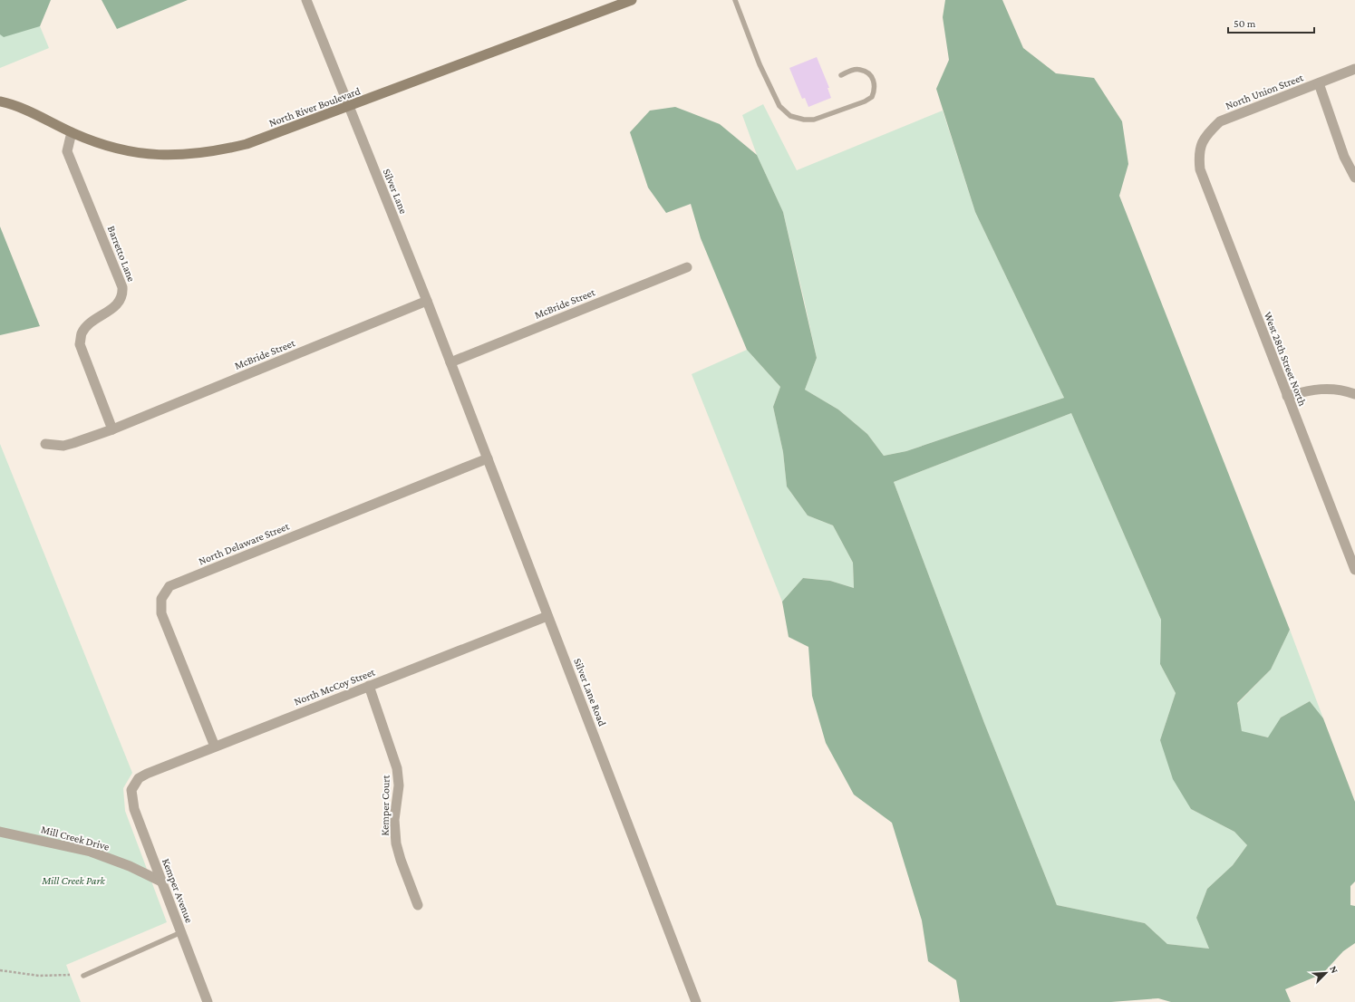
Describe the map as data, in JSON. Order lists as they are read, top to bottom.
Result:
{
  "streets": {
    "main road": ["North River Boulevard"],
    "street": [
      "North Union Street",
      "Silver Lane",
      "Barretto Lane",
      "McBride Street",
      "West 28th Street North",
      "North Delaware Street",
      "North McCoy Street",
      "Silver Lane Road",
      "Kemper Court",
      "Mill Creek Drive",
      "Kemper Avenue"
    ]
  },
  "crossings": [
    ["North Union Street", "West 28th Street North"],
    ["North River Boulevard", "Silver Lane"],
    ["North River Boulevard", "Barretto Lane"],
    ["Silver Lane", "McBride Street"],
    ["Silver Lane", "Silver Lane Road"],
    ["Barretto Lane", "McBride Street"],
    ["North Delaware Street", "North McCoy Street"],
    ["North Delaware Street", "Silver Lane Road"],
    ["North McCoy Street", "Silver Lane Road"],
    ["North McCoy Street", "Kemper Court"],
    ["North McCoy Street", "Kemper Avenue"],
    ["Mill Creek Drive", "Kemper Avenue"]
  ],
  "parks": ["Mill Creek Park"],
  "scale_bar": "50 m",
  "north": "top right"
}
